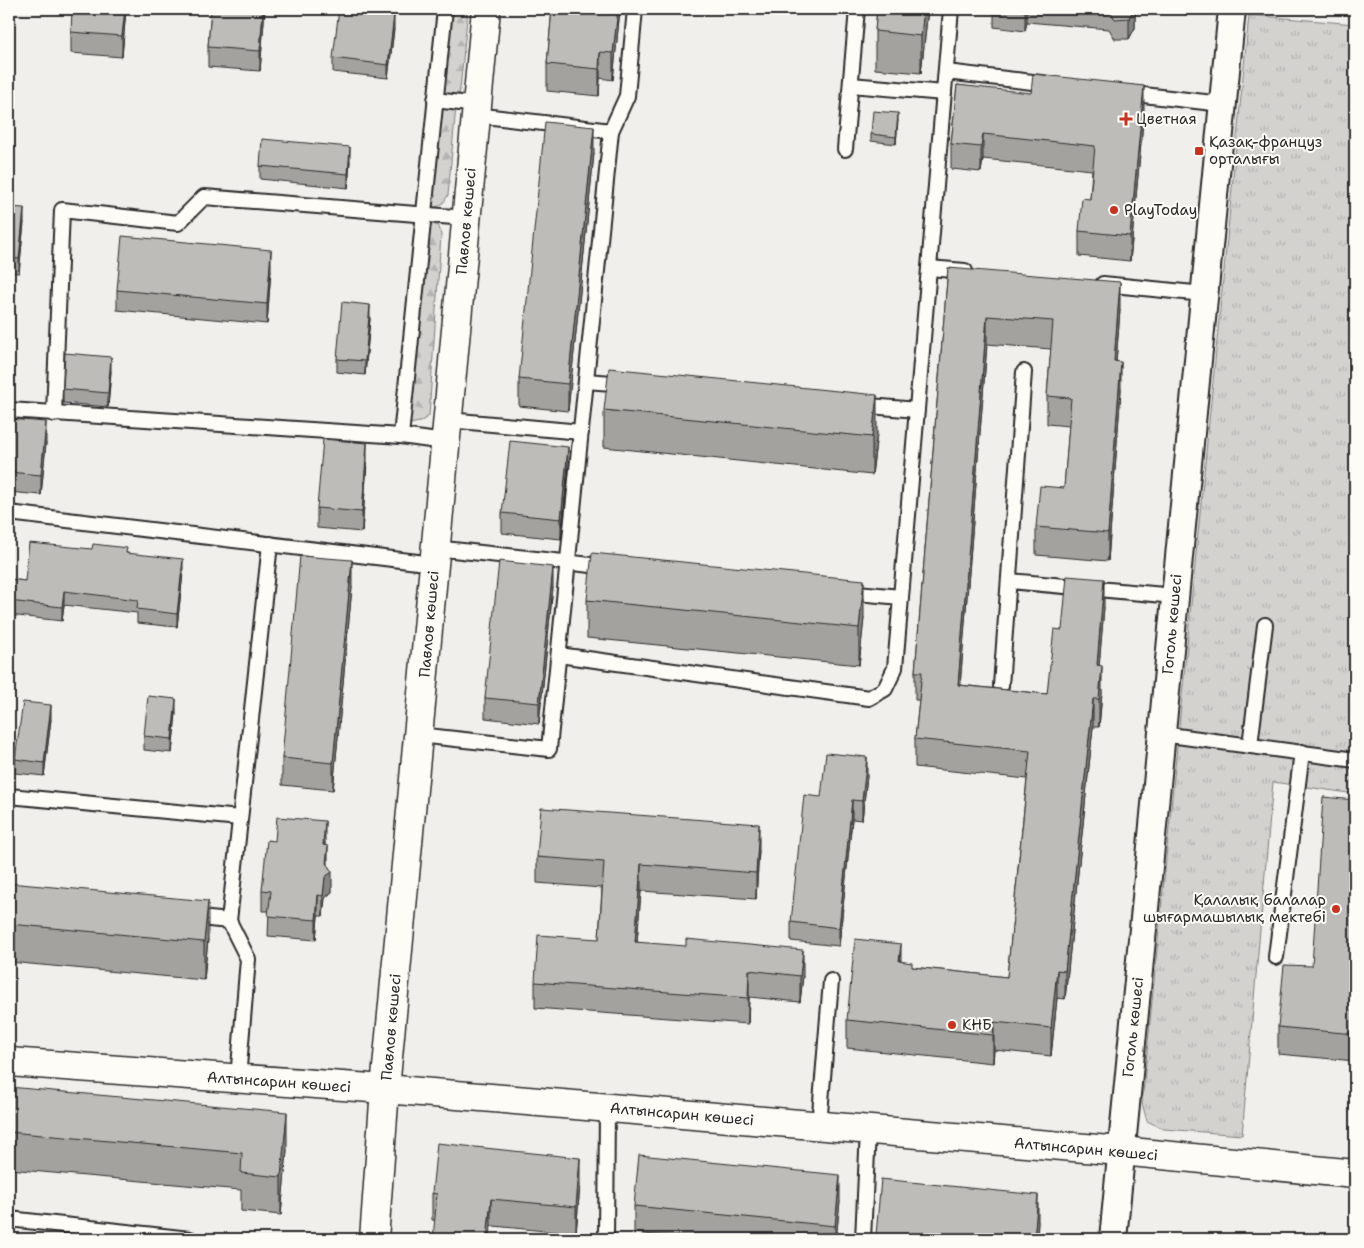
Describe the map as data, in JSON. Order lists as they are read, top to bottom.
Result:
{
  "streets": {
    "street": ["Павлов көшесі", "Гоголь көшесі", "Алтынсарин көшесі"]
  },
  "crossings": [
    ["Павлов көшесі", "Алтынсарин көшесі"],
    ["Гоголь көшесі", "Алтынсарин көшесі"]
  ],
  "places": {
    "health": ["Цветная"],
    "transit": ["Қазақ-француз орталығы"],
    "other": ["PlayToday", "Қалалық балалар шығармашылық мектебі", "КНБ"]
  }
}
